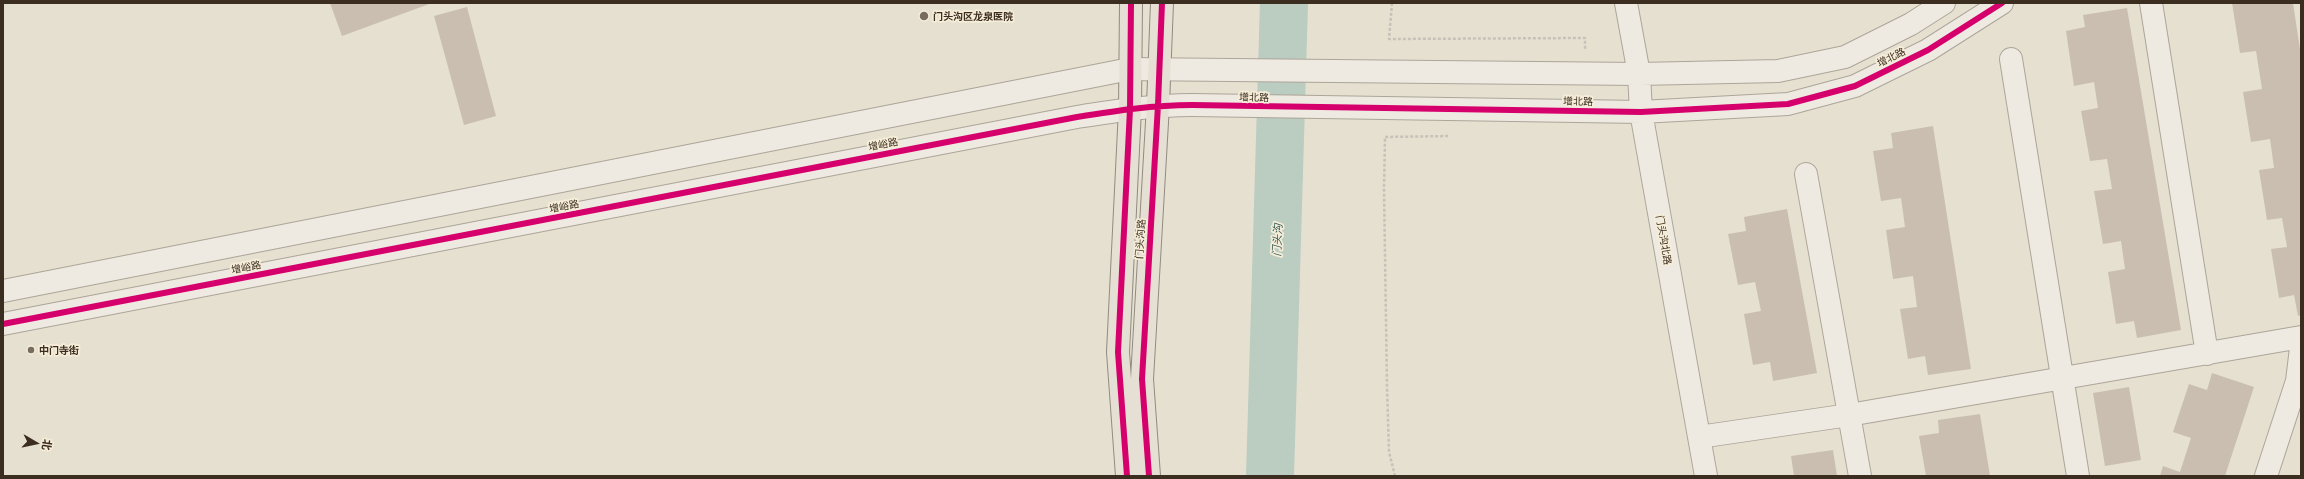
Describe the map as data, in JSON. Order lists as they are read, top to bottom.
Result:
{
  "streets": {
    "main road": ["门头沟路"],
    "street": ["增北路", "增峪路", "门头沟北路"]
  },
  "crossings": [
    ["增北路", "增峪路"],
    ["增北路", "门头沟路"],
    ["增北路", "门头沟北路"],
    ["增峪路", "门头沟路"]
  ],
  "water": ["门头沟"],
  "places": ["门头沟区龙泉医院", "中门寺街"],
  "north": "right"
}
